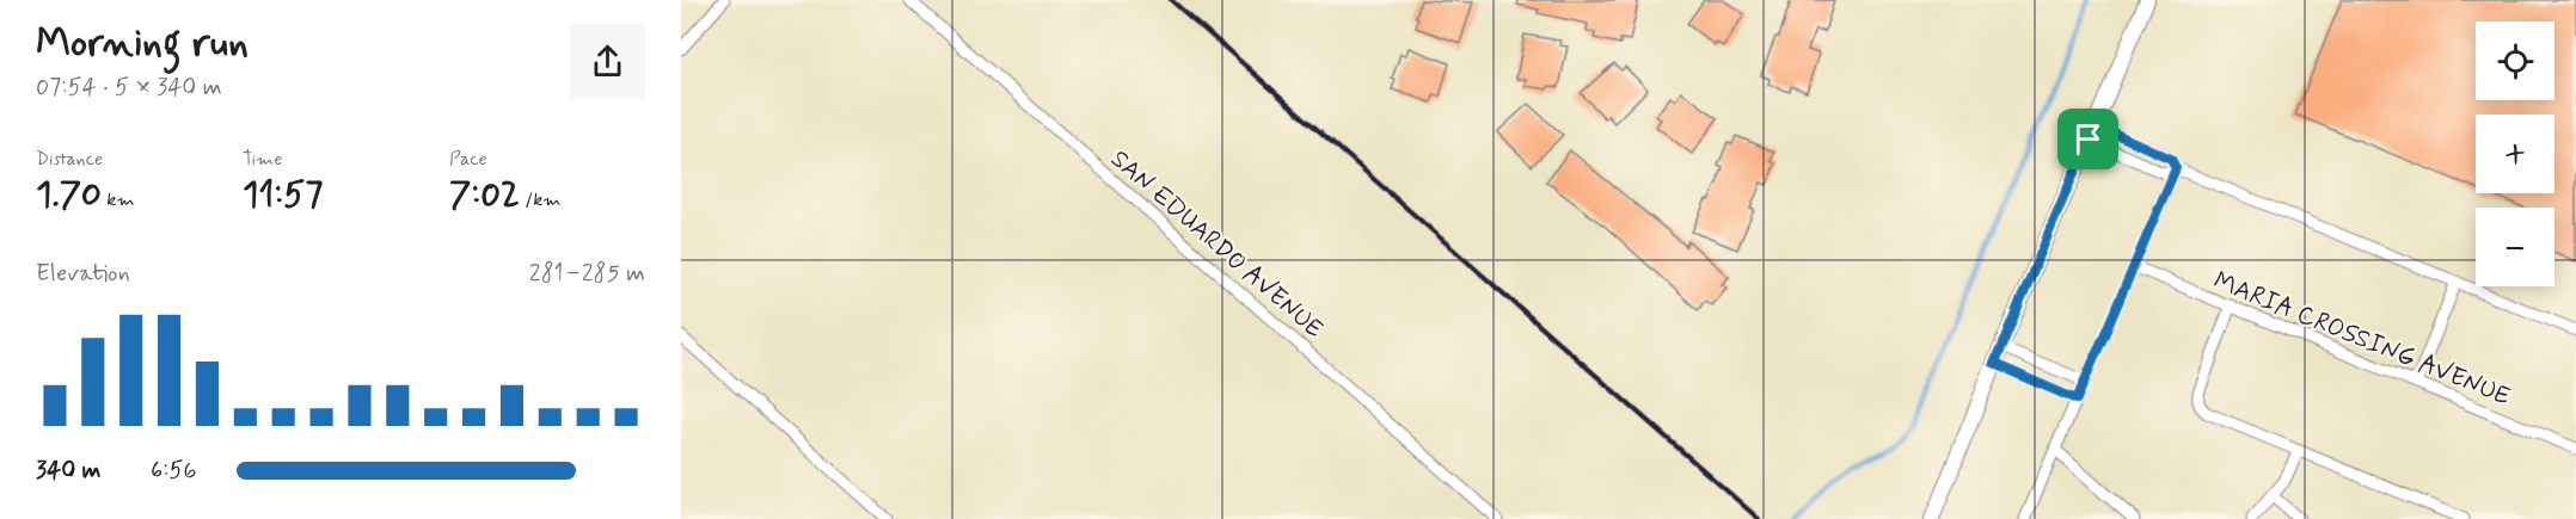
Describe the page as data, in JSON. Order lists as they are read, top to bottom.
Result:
{
  "streets": {
    "street": ["SAN EDUARDO AVENUE", "MARIA CROSSING AVENUE"]
  },
  "page": {
    "heading": ["Morning run", "07:54 · 5 × 340 m"],
    "map_buttons": ["+", "−"],
    "stats": [
      ["Distance", "1.70 km"],
      ["Time", "11:57"],
      ["Pace", "7:02 /km"]
    ],
    "chart": ["Elevation", "281–285 m"],
    "list": [
      {
        "name": "340 m",
        "note": "6:56"
      }
    ]
  }
}
